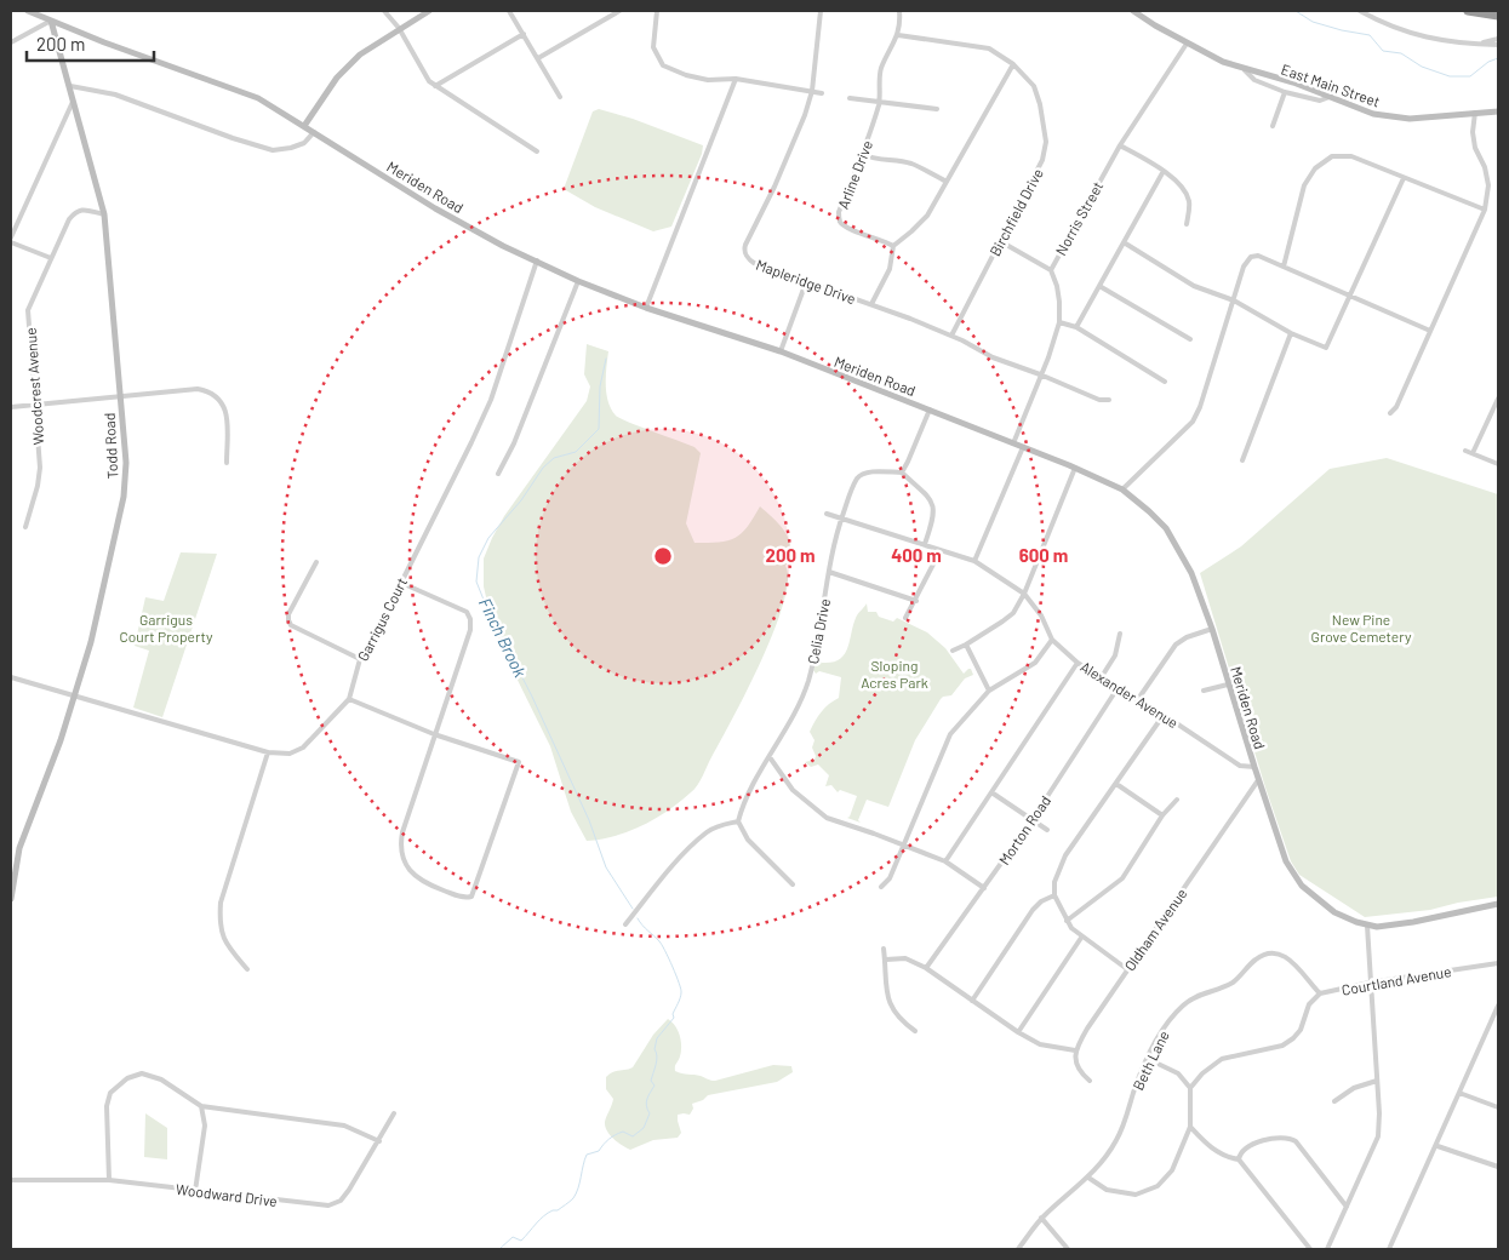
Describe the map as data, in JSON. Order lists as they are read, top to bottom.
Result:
{
  "streets": {
    "main road": ["East Main Street", "Meriden Road", "Todd Road"],
    "street": [
      "Arline Drive",
      "Birchfield Drive",
      "Norris Street",
      "Mapleridge Drive",
      "Woodcrest Avenue",
      "Garrigus Court",
      "Celia Drive",
      "Alexander Avenue",
      "Morton Road",
      "Oldham Avenue",
      "Courtland Avenue",
      "Beth Lane",
      "Woodward Drive"
    ]
  },
  "crossings": [
    ["East Main Street", "Norris Street"],
    ["Arline Drive", "Birchfield Drive"],
    ["Meriden Road", "Norris Street"],
    ["Meriden Road", "Todd Road"],
    ["Meriden Road", "Garrigus Court"],
    ["Meriden Road", "Alexander Avenue"],
    ["Meriden Road", "Oldham Avenue"],
    ["Birchfield Drive", "Mapleridge Drive"],
    ["Norris Street", "Mapleridge Drive"],
    ["Woodcrest Avenue", "Todd Road"],
    ["Todd Road", "Garrigus Court"],
    ["Celia Drive", "Alexander Avenue"],
    ["Alexander Avenue", "Morton Road"],
    ["Courtland Avenue", "Beth Lane"]
  ],
  "water": ["Finch Brook"],
  "parks": ["Garrigus Court Property", "New Pine Grove Cemetery", "Sloping Acres Park"],
  "scale_bar": "200 m",
  "rings": ["200 m", "400 m", "600 m"]
}
